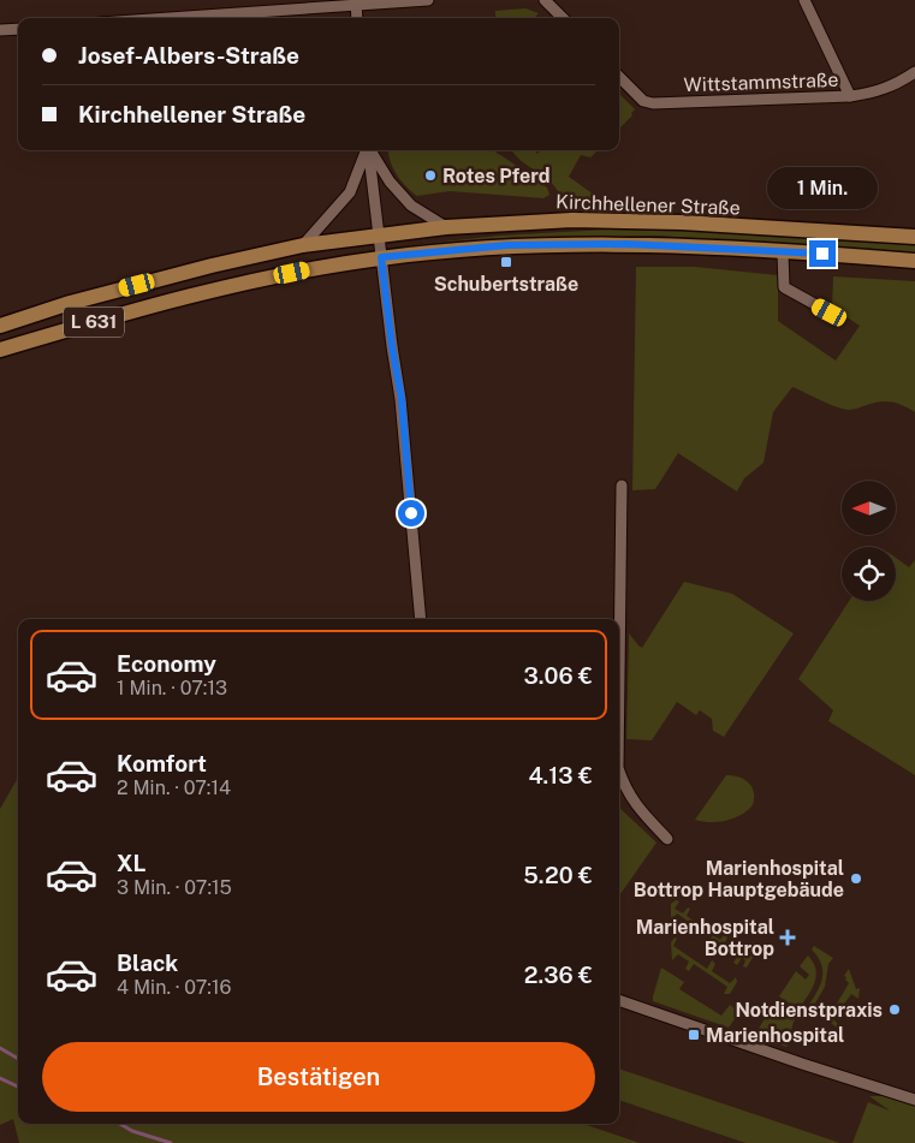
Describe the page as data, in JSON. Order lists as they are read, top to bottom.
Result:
{
  "streets": {
    "main road": ["Kirchhellener Straße", "L 631"],
    "street": ["Wittstammstraße"]
  },
  "places": {
    "other": ["Rotes Pferd", "Marienhospital Bottrop Hauptgebäude", "Notdienstpraxis"],
    "transit": ["Schubertstraße", "Marienhospital"],
    "health": ["Marienhospital Bottrop"]
  },
  "north": "left",
  "page": {
    "banner": ["Josef-Albers-Straße", "Kirchhellener Straße"],
    "bubble": "1 Min.",
    "list": [
      {
        "name": "Economy",
        "note": "1 Min. · 07:13",
        "value": "3.06 €"
      },
      {
        "name": "Komfort",
        "note": "2 Min. · 07:14",
        "value": "4.13 €"
      },
      {
        "name": "XL",
        "note": "3 Min. · 07:15",
        "value": "5.20 €"
      },
      {
        "name": "Black",
        "note": "4 Min. · 07:16",
        "value": "2.36 €"
      }
    ],
    "buttons": "Bestätigen"
  }
}
